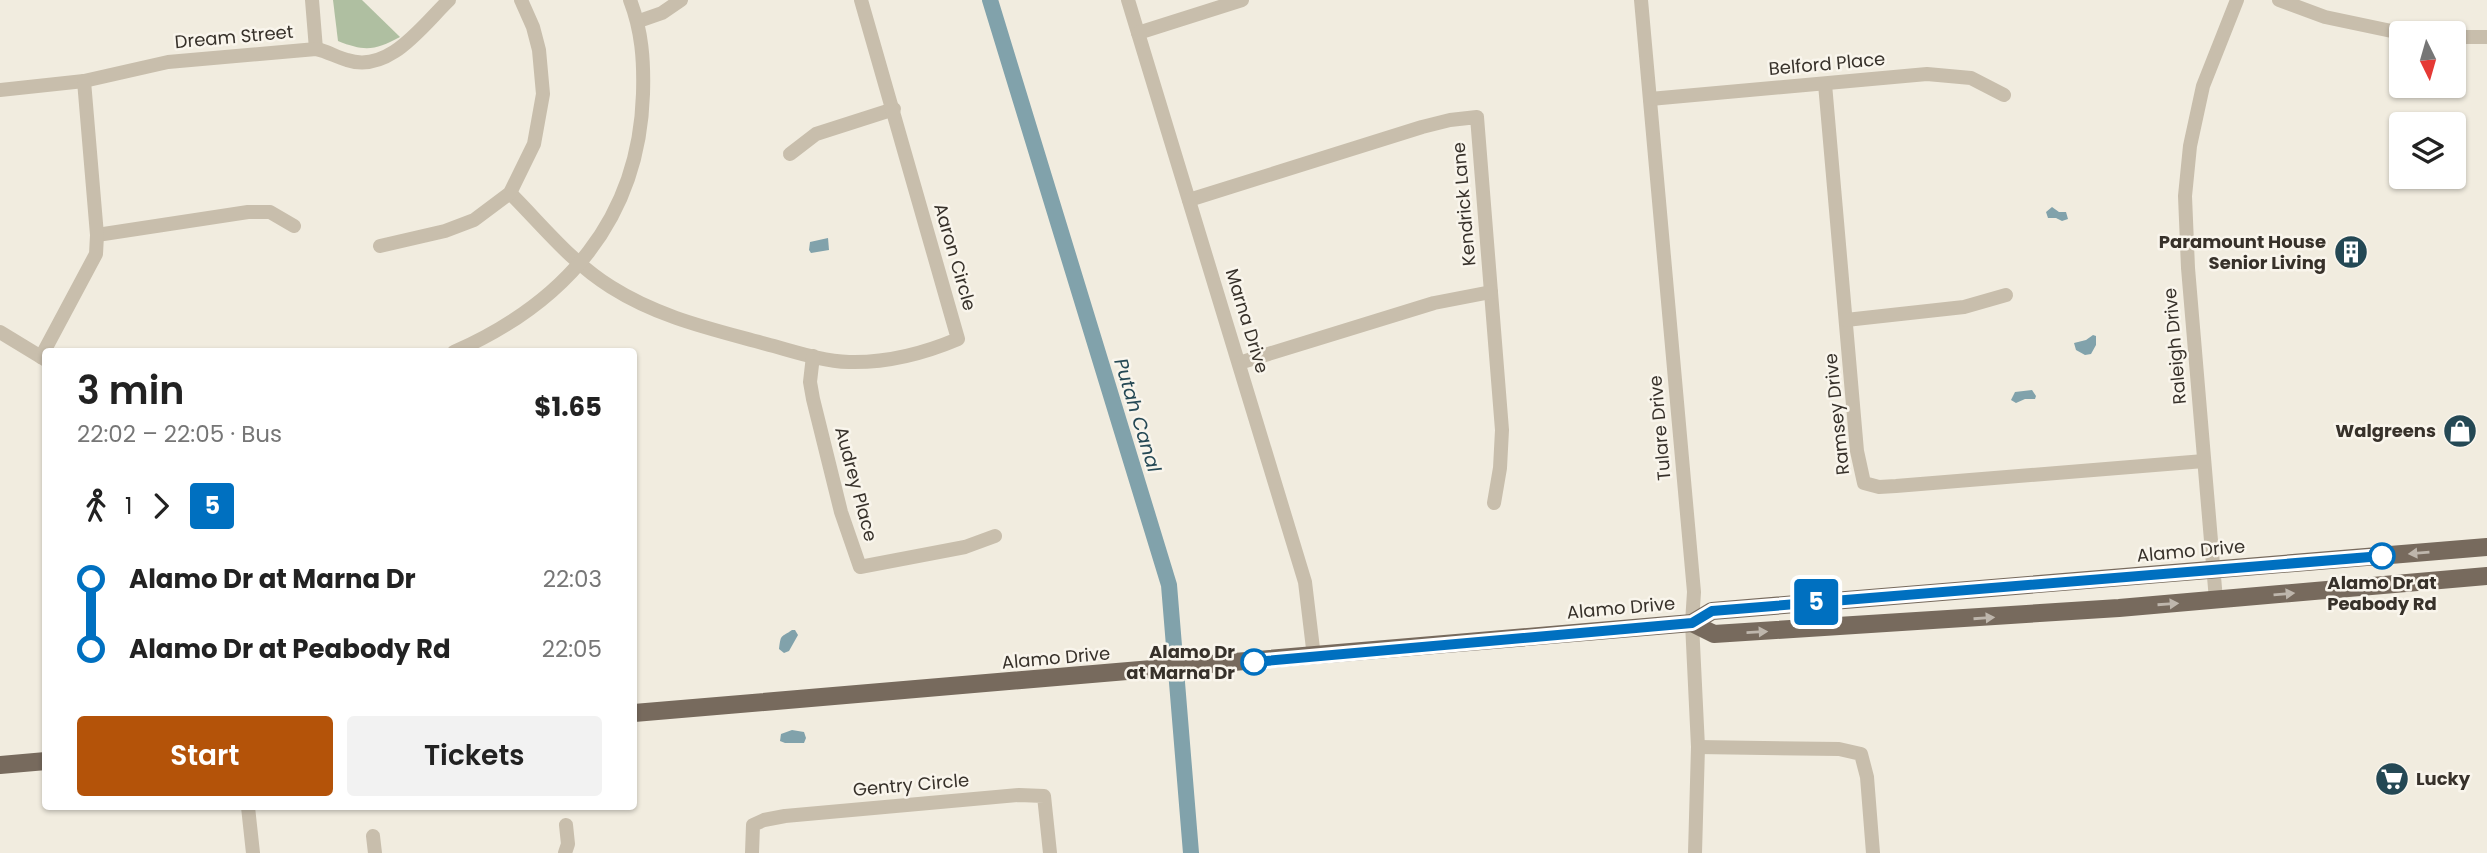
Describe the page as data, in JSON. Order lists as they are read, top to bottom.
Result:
{
  "streets": {
    "main road": ["Alamo Drive"],
    "street": [
      "Dream Street",
      "Belford Place",
      "Kendrick Lane",
      "Aaron Circle",
      "Marna Drive",
      "Raleigh Drive",
      "Ramsey Drive",
      "Tulare Drive",
      "Audrey Place",
      "Gentry Circle"
    ]
  },
  "crossings": [
    ["Belford Place", "Ramsey Drive"],
    ["Belford Place", "Tulare Drive"],
    ["Kendrick Lane", "Marna Drive"],
    ["Aaron Circle", "Audrey Place"],
    ["Marna Drive", "Alamo Drive"],
    ["Raleigh Drive", "Ramsey Drive"],
    ["Raleigh Drive", "Alamo Drive"],
    ["Tulare Drive", "Alamo Drive"]
  ],
  "water": ["Putah Canal"],
  "places": {
    "building": ["Paramount House Senior Living"],
    "shop": ["Walgreens"],
    "other": ["Alamo Dr at Peabody Rd", "Alamo Dr at Marna Dr"],
    "supermarket": ["Lucky"]
  },
  "lines": ["bus line 5"],
  "north": "bottom",
  "page": {
    "on_map": "5",
    "heading": ["3 min", "22:02 – 22:05 · Bus", "$1.65"],
    "legs": ["1", "5"],
    "list": [
      {
        "name": "Alamo Dr at Marna Dr",
        "value": "22:03"
      },
      {
        "name": "Alamo Dr at Peabody Rd",
        "value": "22:05"
      }
    ],
    "buttons": ["Start", "Tickets"]
  }
}
